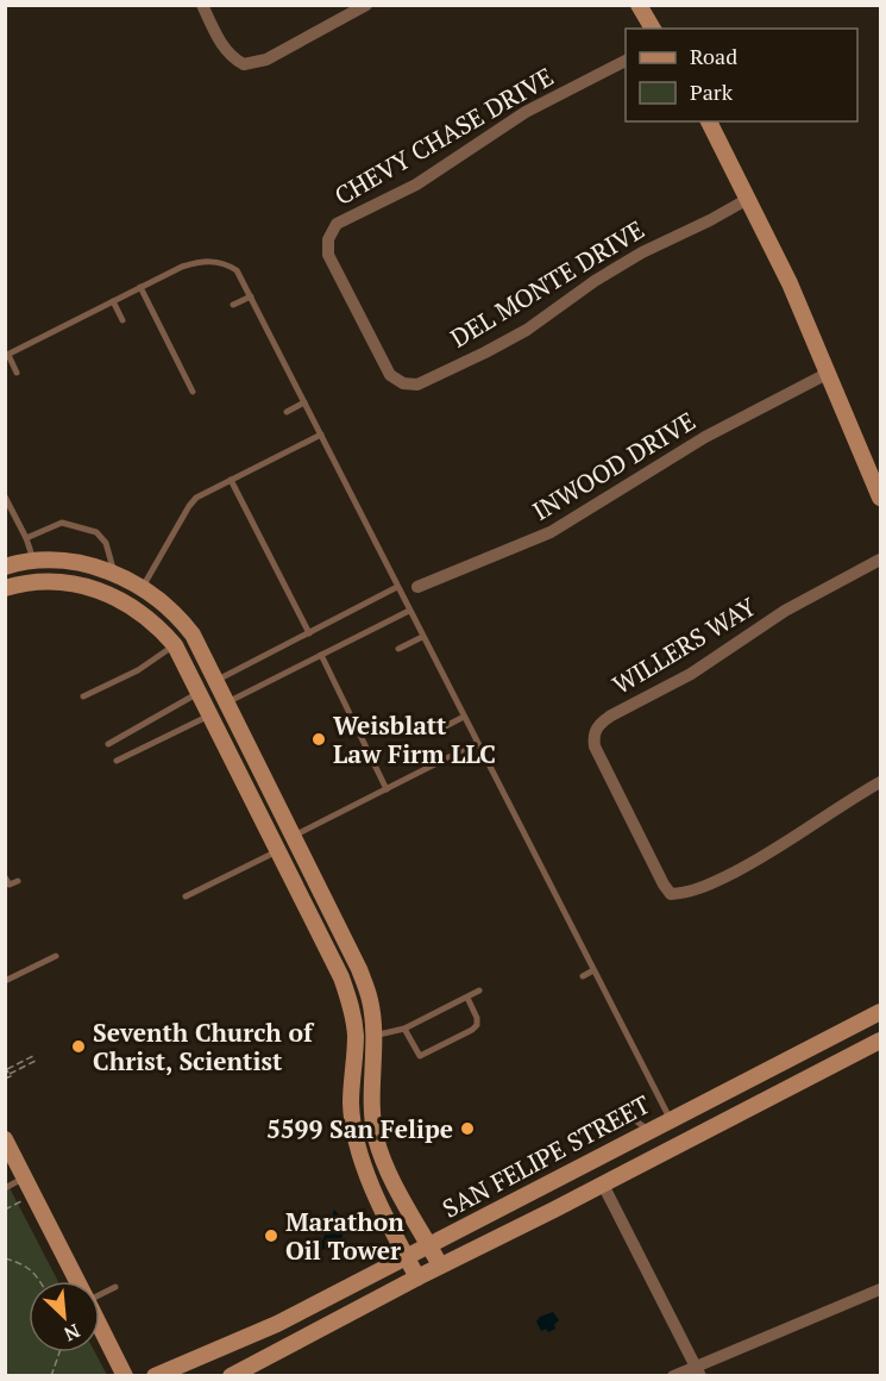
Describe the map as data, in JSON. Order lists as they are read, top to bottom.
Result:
{
  "streets": {
    "street": [
      "CHEVY CHASE DRIVE",
      "DEL MONTE DRIVE",
      "INWOOD DRIVE",
      "WILLERS WAY",
      "SAN FELIPE STREET"
    ]
  },
  "crossings": [
    ["CHEVY CHASE DRIVE", "DEL MONTE DRIVE"]
  ],
  "places": [
    "Weisblatt Law Firm LLC",
    "Seventh Church of Christ, Scientist",
    "5599 San Felipe",
    "Marathon Oil Tower"
  ],
  "legend": ["Road", "Park"],
  "north": "bottom right"
}
